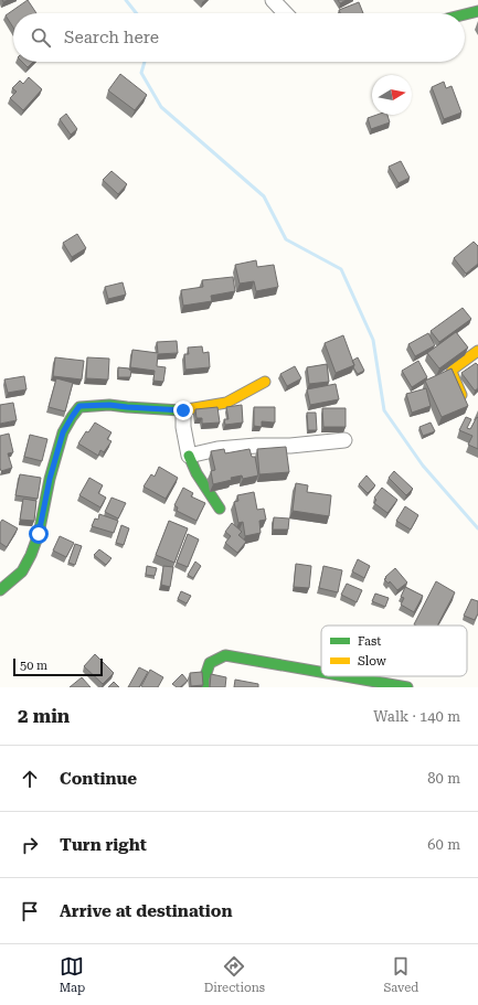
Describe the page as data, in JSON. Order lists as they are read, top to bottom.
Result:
{
  "legend": ["Fast", "Slow"],
  "scale_bar": "50 m",
  "north": "right",
  "page": {
    "search": "Search here",
    "scale": "50 m",
    "heading": ["2 min", "Walk · 140 m"],
    "list": [
      ["Continue", "80 m"],
      ["Turn right", "60 m"],
      "Arrive at destination"
    ],
    "nav": ["Map", "Directions", "Saved"]
  }
}
